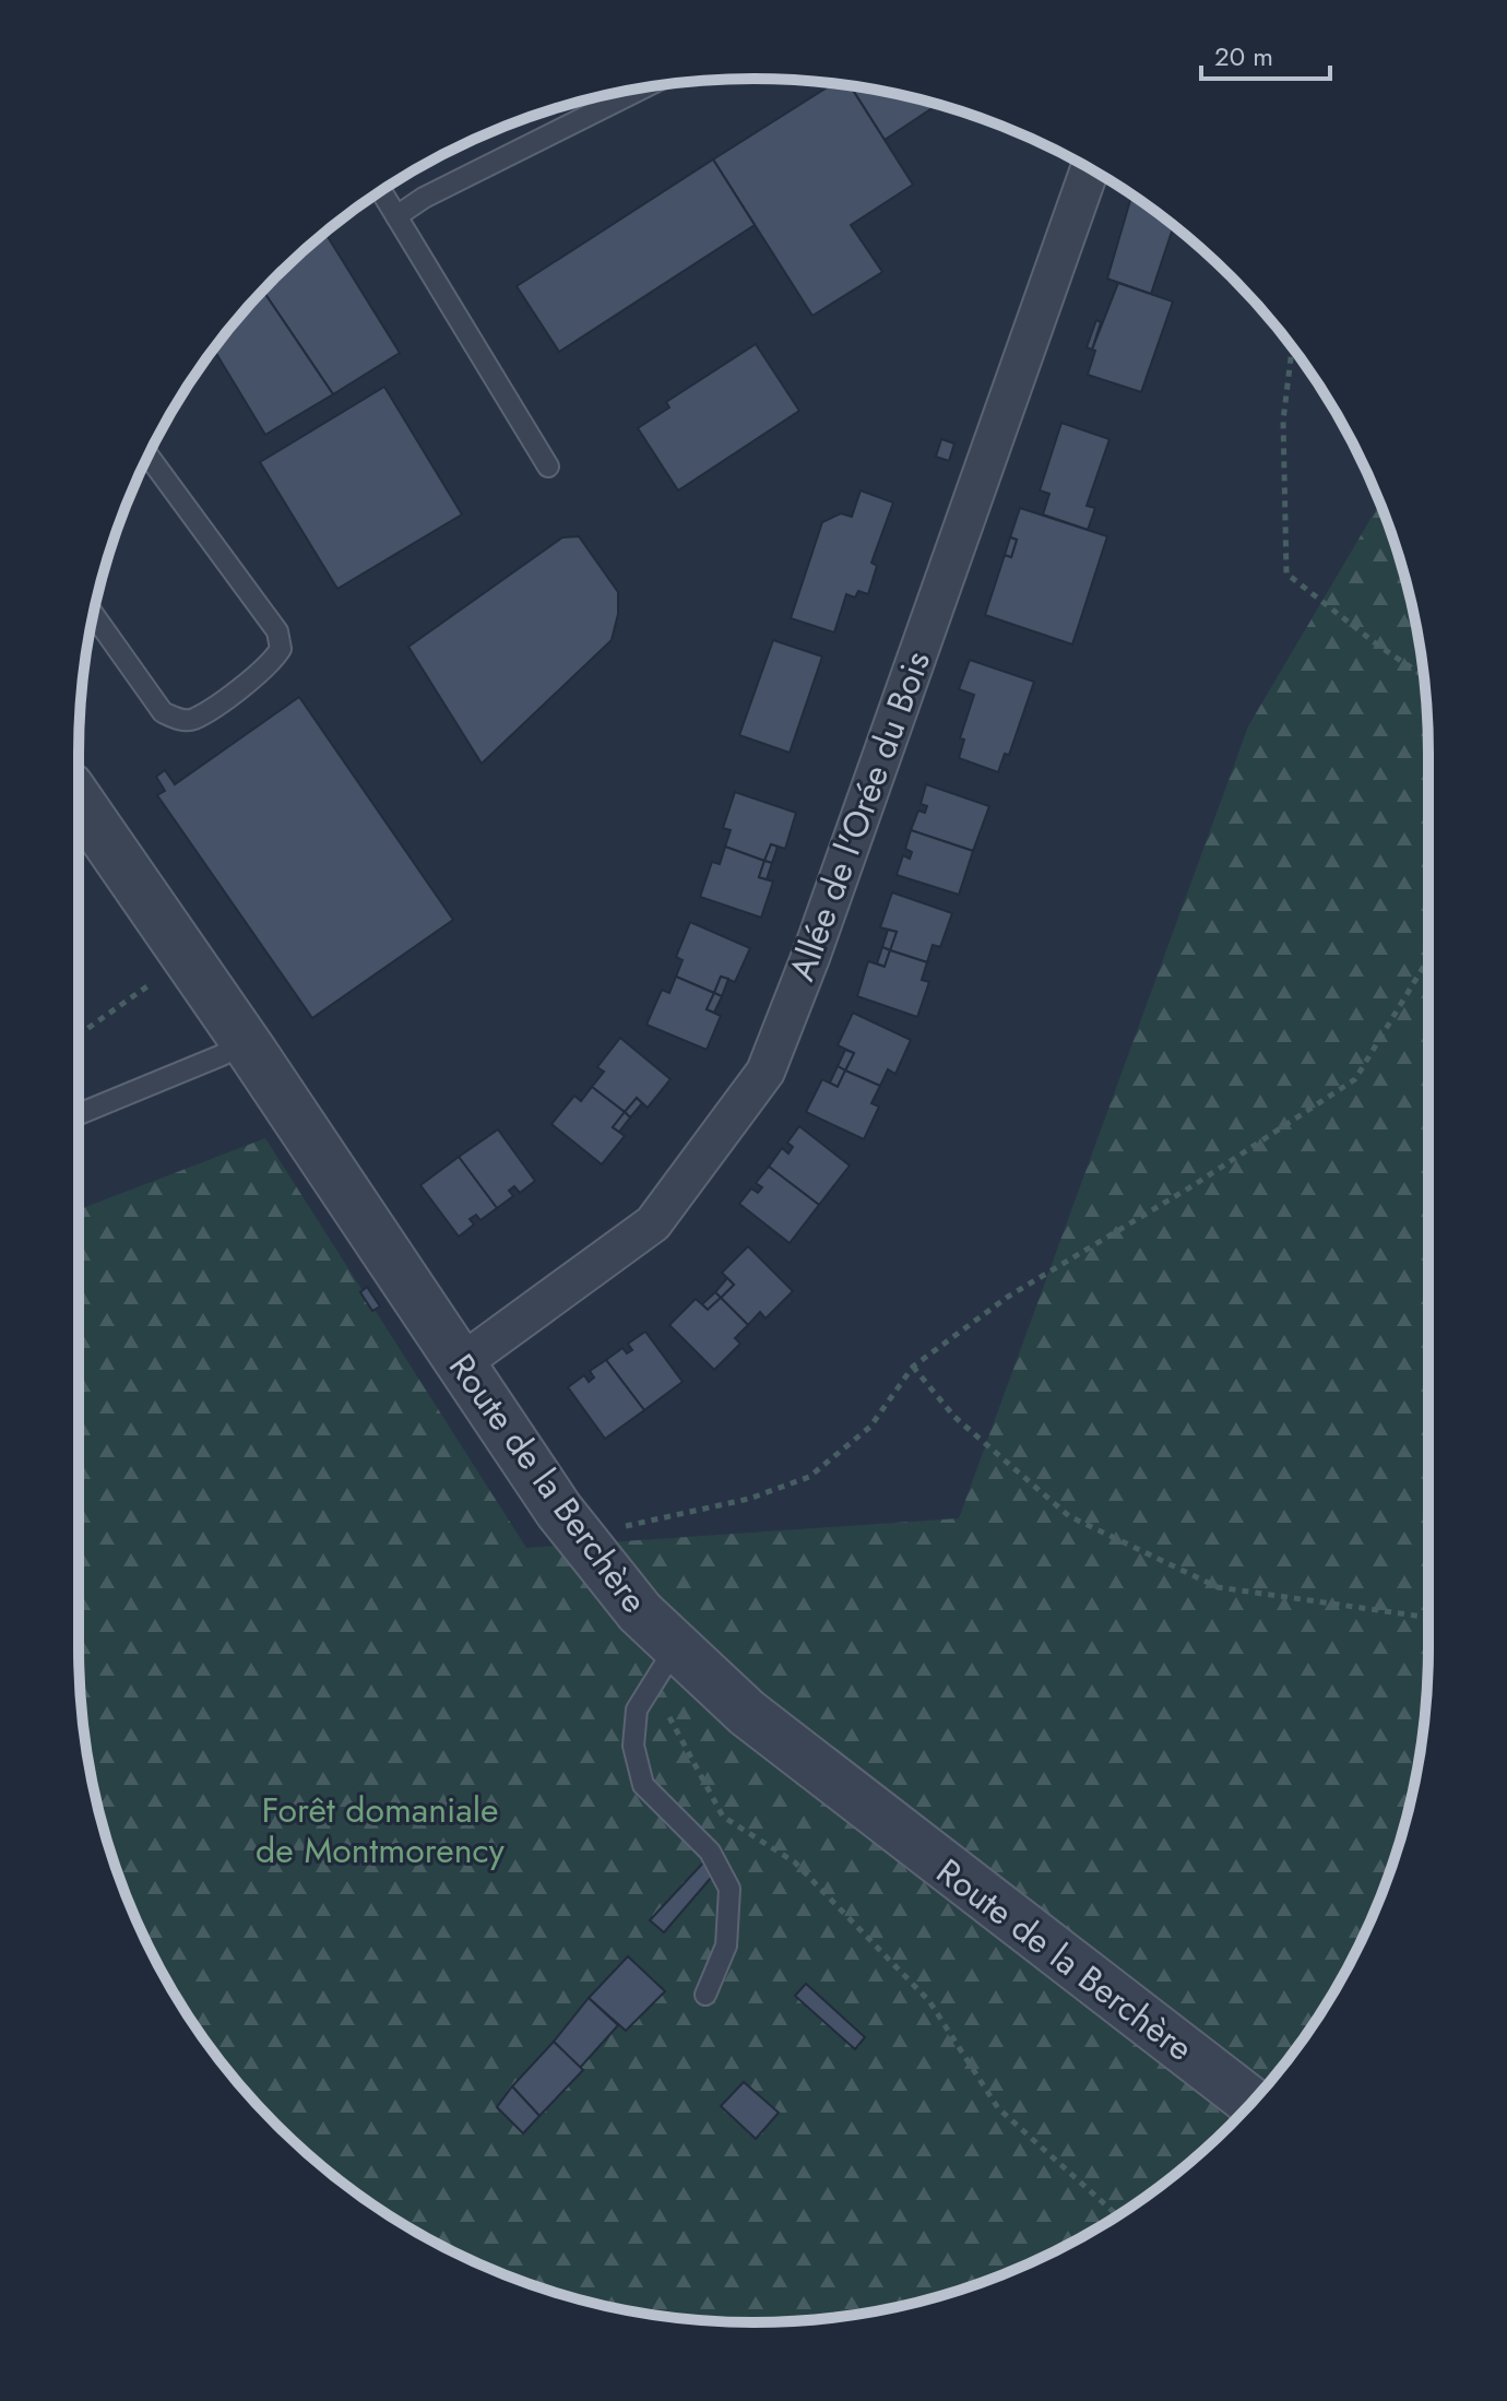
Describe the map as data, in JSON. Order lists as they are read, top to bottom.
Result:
{
  "streets": {
    "street": ["Allée de l'Orée du Bois", "Route de la Berchère"]
  },
  "crossings": [
    ["Allée de l'Orée du Bois", "Route de la Berchère"]
  ],
  "parks": ["Forêt domaniale de Montmorency"],
  "scale_bar": "20 m"
}
